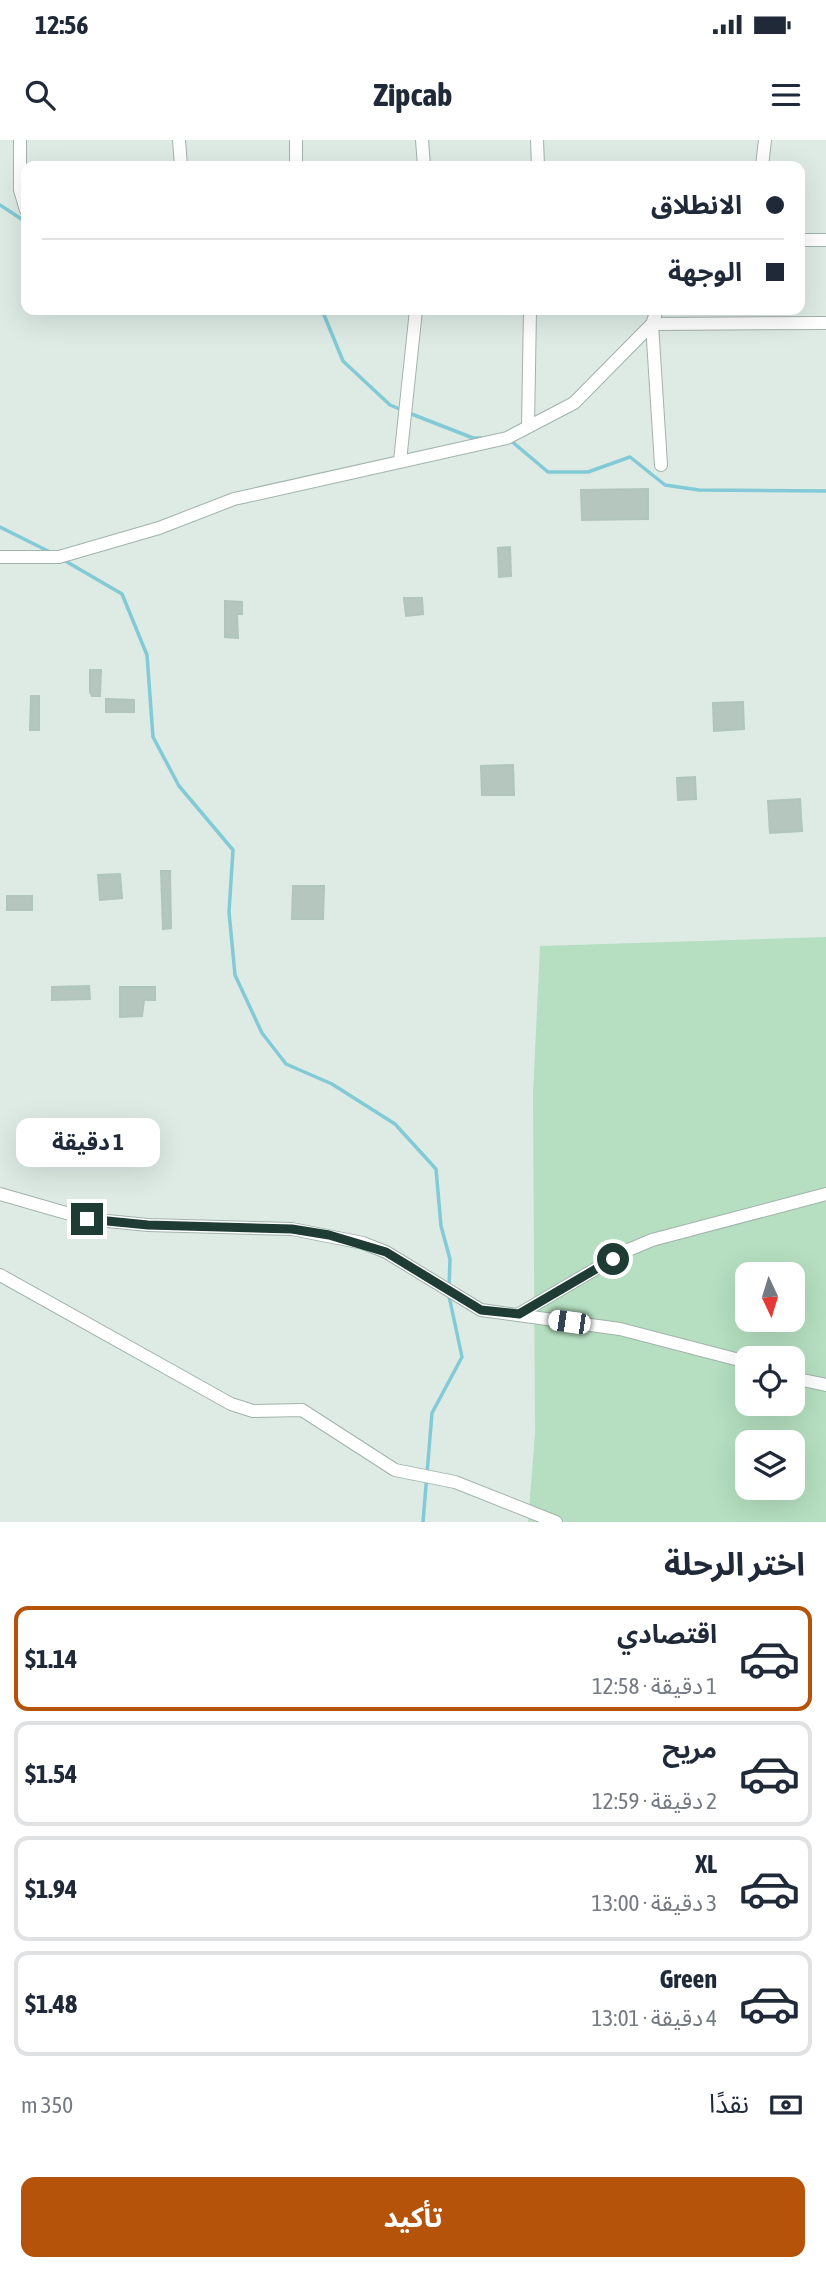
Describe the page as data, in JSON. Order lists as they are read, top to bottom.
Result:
{
  "north": "bottom",
  "page": {
    "status": "12:56",
    "header": "Zipcab",
    "banner": ["الانطلاق", "الوجهة"],
    "bubble": "1 دقيقة",
    "heading": "اختر الرحلة",
    "list": [
      {
        "name": "اقتصادي",
        "note": "1 دقيقة · 12:58",
        "value": "$1.14"
      },
      {
        "name": "مريح",
        "note": "2 دقيقة · 12:59",
        "value": "$1.54"
      },
      {
        "name": "XL",
        "note": "3 دقيقة · 13:00",
        "value": "$1.94"
      },
      {
        "name": "Green",
        "note": "4 دقيقة · 13:01",
        "value": "$1.48"
      }
    ],
    "pay": ["نقدًا", "350 m"],
    "buttons": "تأكيد"
  }
}
